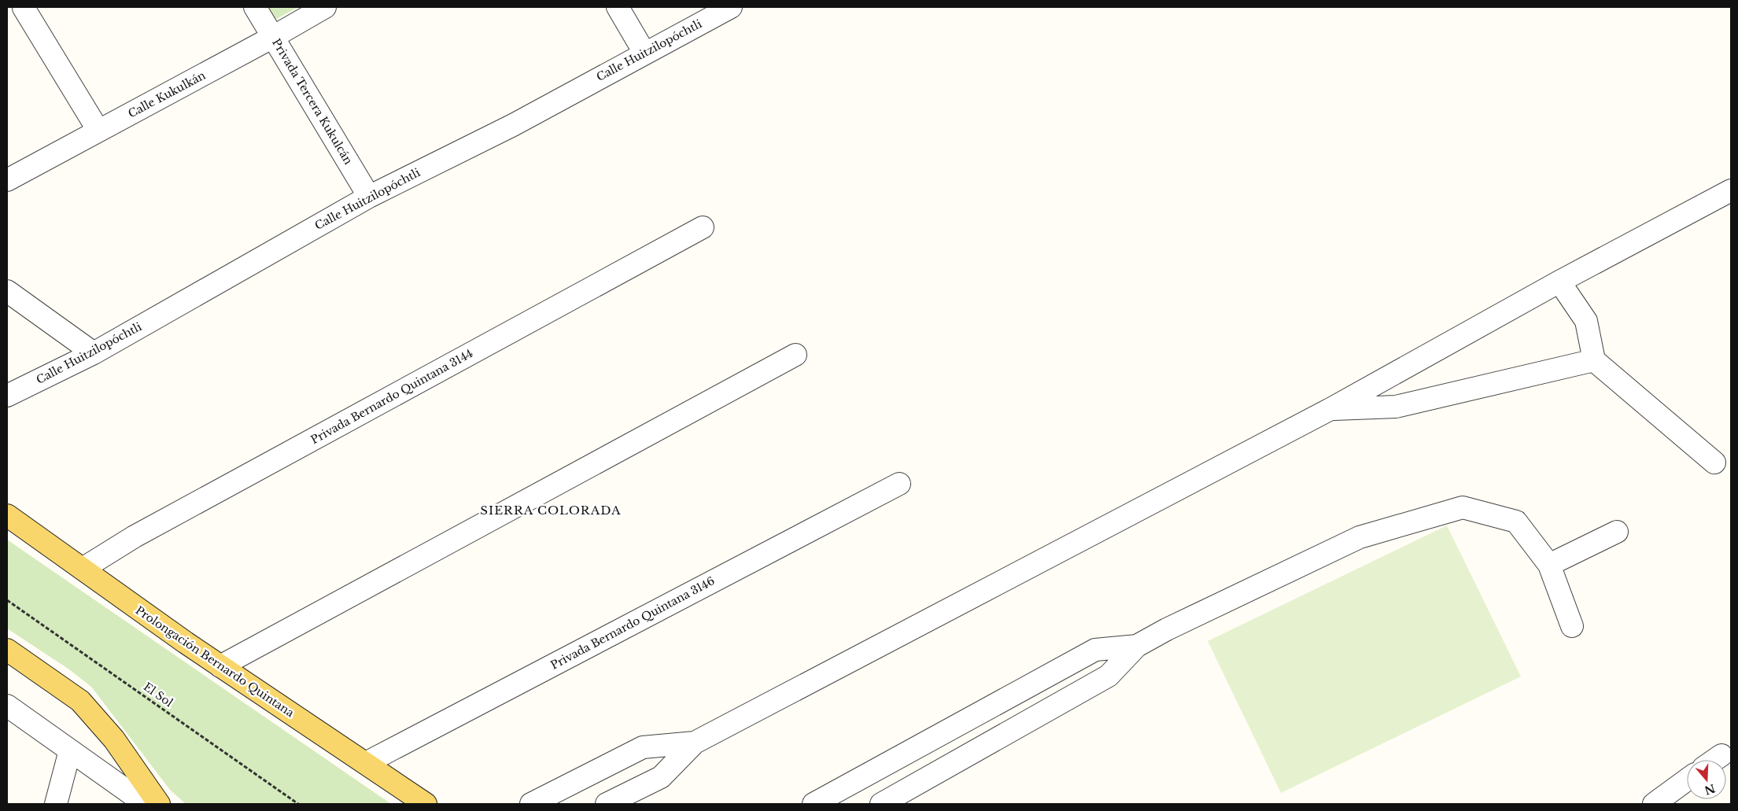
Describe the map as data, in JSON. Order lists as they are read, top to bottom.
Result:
{
  "streets": {
    "main road": ["Prolongación Bernardo Quintana"],
    "street": [
      "Calle Huitzilopóchtli",
      "Calle Kukulkán",
      "Privada Tercera Kukulcán",
      "Privada Bernardo Quintana 3144",
      "Privada Bernardo Quintana 3146"
    ],
    "path": ["El Sol"]
  },
  "crossings": [
    ["Calle Huitzilopóchtli", "Privada Tercera Kukulcán"],
    ["Calle Kukulkán", "Privada Tercera Kukulcán"],
    ["Privada Bernardo Quintana 3144", "Prolongación Bernardo Quintana"],
    ["Privada Bernardo Quintana 3146", "Prolongación Bernardo Quintana"]
  ],
  "districts": ["SIERRA COLORADA"],
  "north": "bottom"
}
